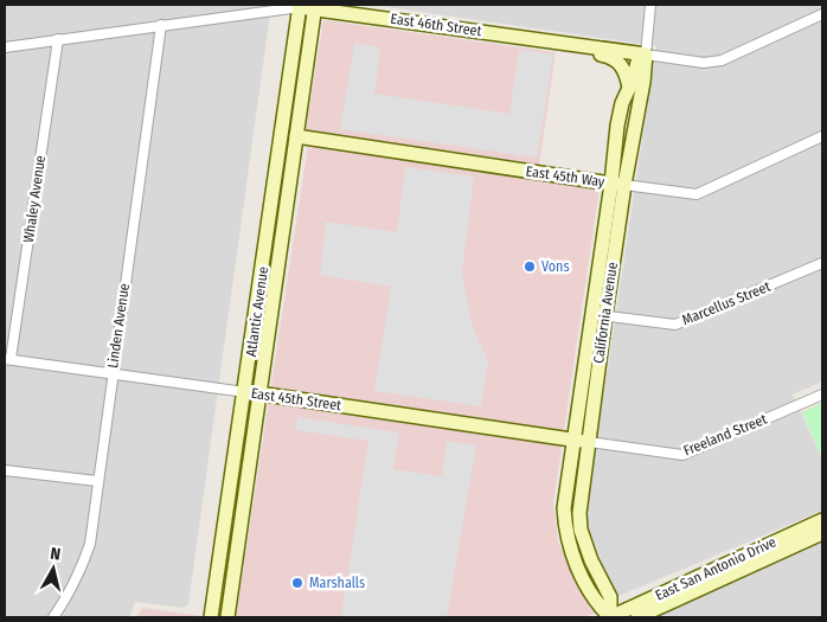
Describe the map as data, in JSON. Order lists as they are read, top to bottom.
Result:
{
  "streets": {
    "street": [
      "East 46th Street",
      "East 45th Way",
      "Whaley Avenue",
      "Marcellus Street",
      "Atlantic Avenue",
      "California Avenue",
      "Linden Avenue",
      "East 45th Street",
      "Freeland Street",
      "East San Antonio Drive"
    ]
  },
  "crossings": [
    ["East 46th Street", "Whaley Avenue"],
    ["East 46th Street", "Atlantic Avenue"],
    ["East 46th Street", "California Avenue"],
    ["East 46th Street", "Linden Avenue"],
    ["East 45th Way", "Atlantic Avenue"],
    ["East 45th Way", "California Avenue"],
    ["Whaley Avenue", "East 45th Street"],
    ["Marcellus Street", "California Avenue"],
    ["Atlantic Avenue", "East 45th Street"],
    ["California Avenue", "East 45th Street"],
    ["California Avenue", "Freeland Street"],
    ["California Avenue", "East San Antonio Drive"],
    ["Linden Avenue", "East 45th Street"],
    ["East 45th Street", "Freeland Street"]
  ],
  "places": ["Vons", "Marshalls"],
  "north": "top"
}
